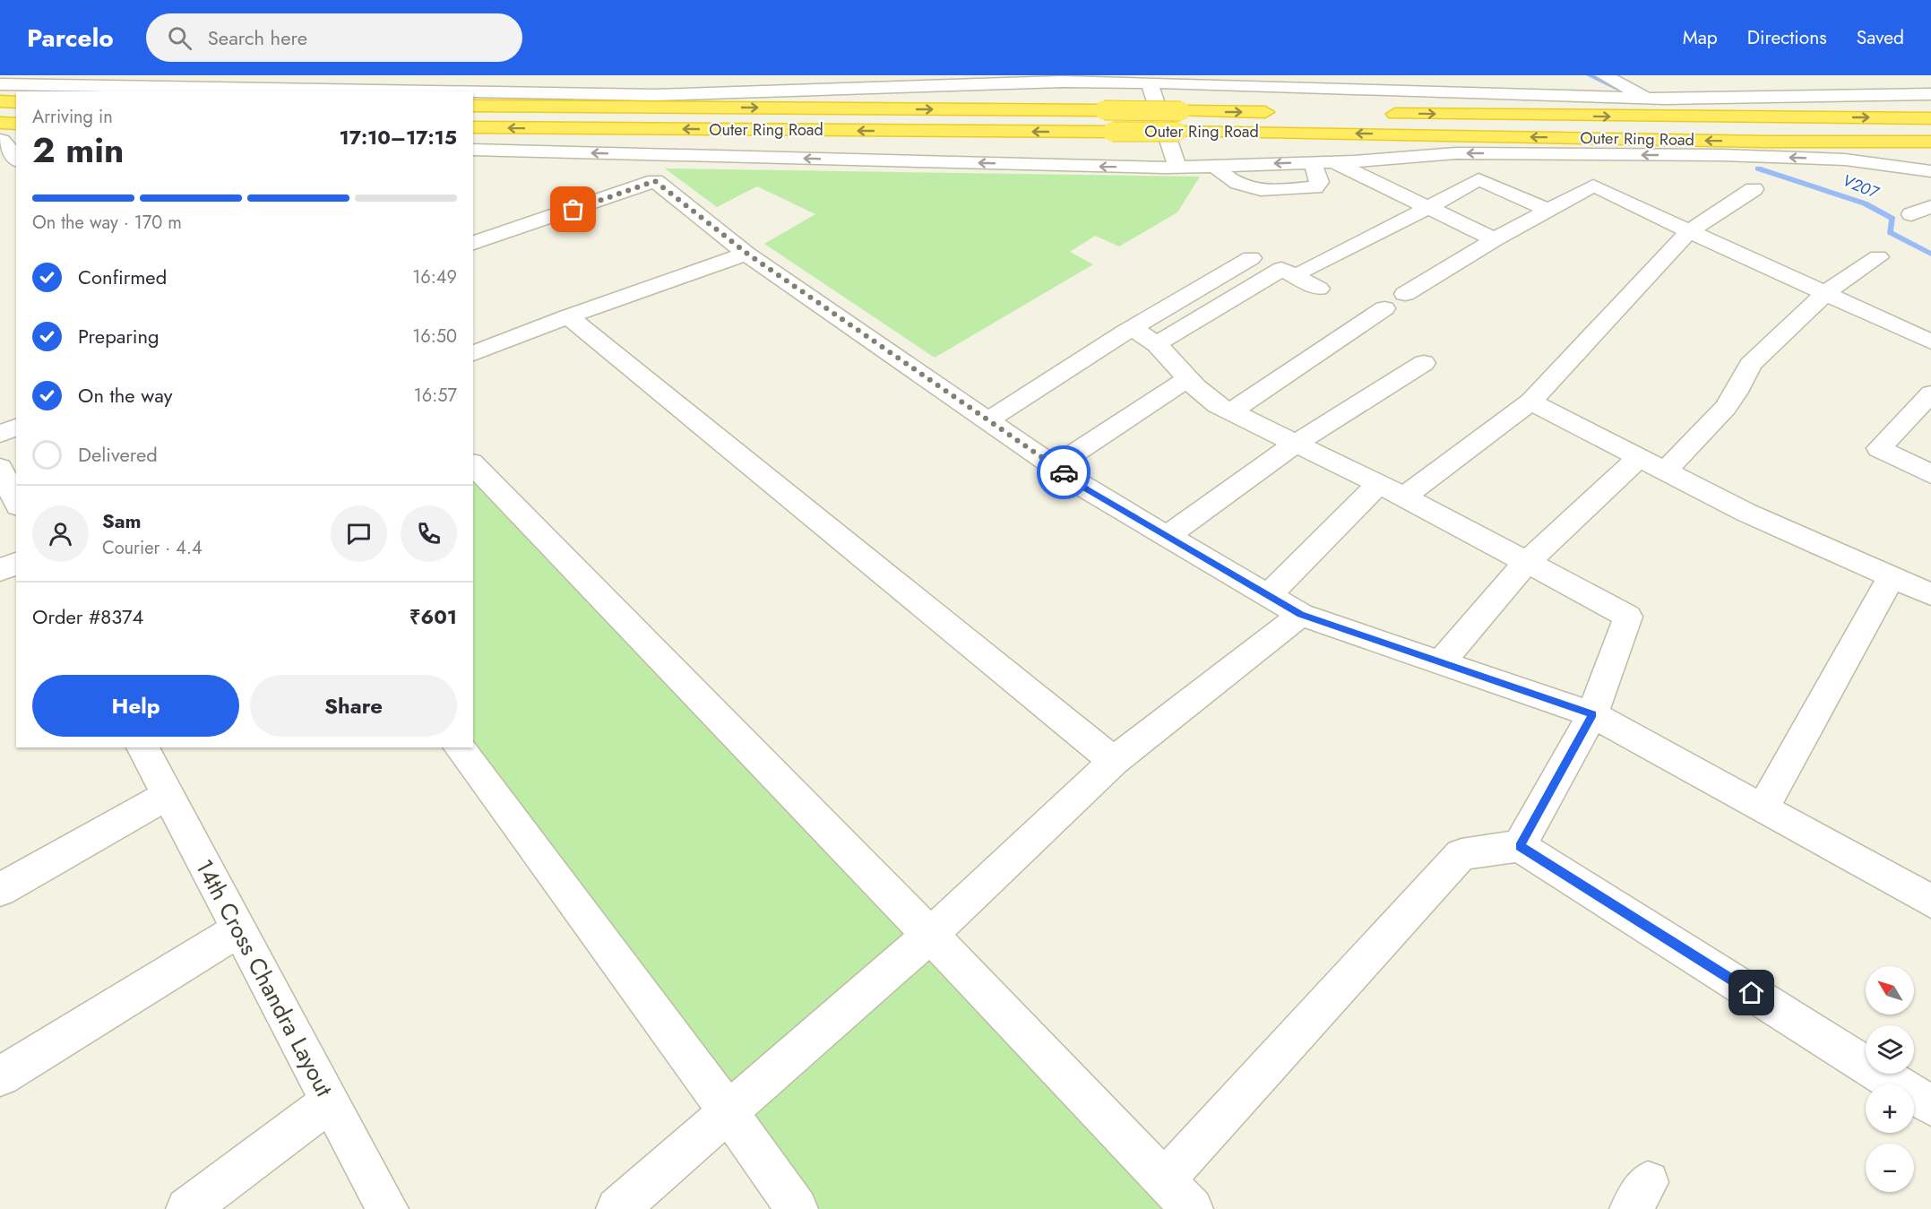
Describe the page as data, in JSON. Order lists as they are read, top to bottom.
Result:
{
  "streets": {
    "highway": ["Outer Ring Road"],
    "street": ["14th Cross Chandra Layout"]
  },
  "water": ["V207"],
  "north": "top left",
  "page": {
    "header": "Parcelo",
    "search": "Search here",
    "nav": ["Map", "Directions", "Saved"],
    "heading": ["2 min", "Arriving in", "17:10–17:15"],
    "panel": [
      "Sam",
      "Courier · 4.4",
      "Order #8374",
      "₹601"
    ],
    "bar": "On the way · 170 m",
    "list": [
      ["Confirmed", "16:49"],
      ["Preparing", "16:50"],
      ["On the way", "16:57"],
      "Delivered"
    ],
    "buttons": ["Help", "Share"],
    "map_buttons": ["+", "−"]
  }
}
